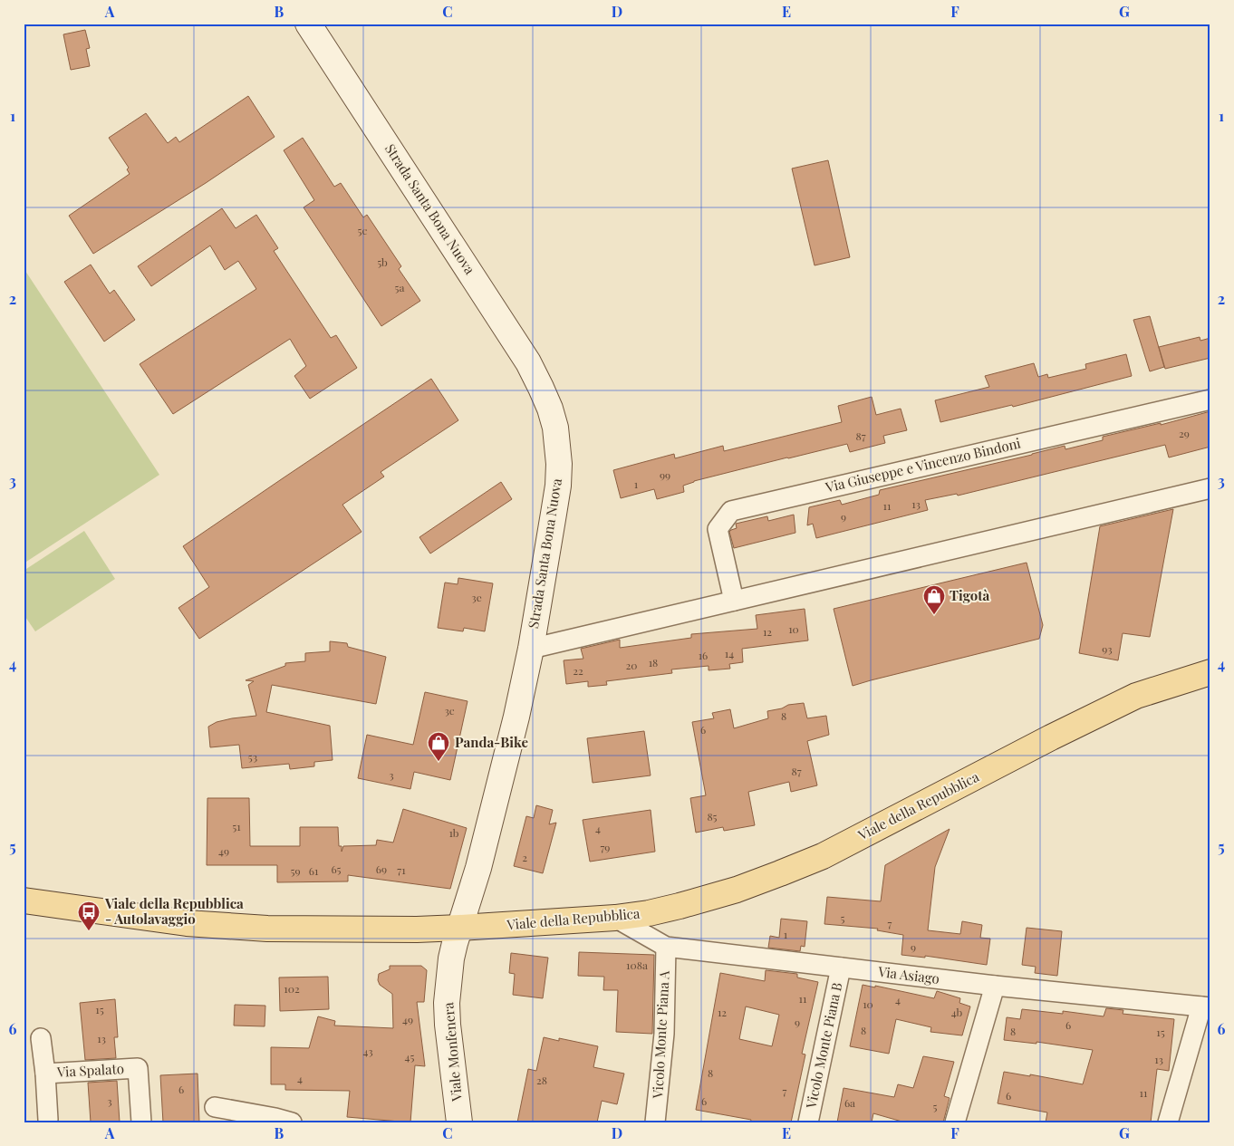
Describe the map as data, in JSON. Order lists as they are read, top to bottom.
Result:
{
  "streets": {
    "main road": ["Viale della Repubblica"],
    "street": [
      "Strada Santa Bona Nuova",
      "Via Giuseppe e Vincenzo Bindoni",
      "Via Asiago",
      "Vicolo Monte Piana A",
      "Vicolo Monte Piana B",
      "Viale Monfenera",
      "Via Spalato"
    ]
  },
  "crossings": [
    ["Strada Santa Bona Nuova", "Viale della Repubblica"],
    ["Strada Santa Bona Nuova", "Viale Monfenera"],
    ["Viale della Repubblica", "Via Asiago"],
    ["Viale della Repubblica", "Viale Monfenera"],
    ["Via Asiago", "Vicolo Monte Piana A"],
    ["Via Asiago", "Vicolo Monte Piana B"]
  ],
  "places": {
    "shop": ["Tigotà", "Panda-Bike"],
    "bus stop": ["Viale della Repubblica - Autolavaggio"]
  },
  "house_numbers": [
    "5c",
    "5b",
    "5a",
    "29",
    "87",
    "99",
    "1",
    "13",
    "11",
    "9",
    "3e",
    "10",
    "12",
    "93",
    "14",
    "16",
    "18",
    "20",
    "22",
    "3c",
    "8",
    "6",
    "53",
    "87",
    "3",
    "85",
    "51",
    "4",
    "1b",
    "79",
    "49",
    "2",
    "65",
    "69",
    "71",
    "59",
    "61",
    "5",
    "7",
    "1",
    "9",
    "108a",
    "102",
    "11",
    "4",
    "10",
    "15",
    "12",
    "4b",
    "49",
    "9",
    "6",
    "8",
    "8",
    "15",
    "13",
    "43",
    "45",
    "13",
    "8",
    "4",
    "28",
    "6",
    "7",
    "11",
    "6",
    "3",
    "6",
    "6a",
    "5"
  ],
  "grid": {
    "columns": [
      "A",
      "B",
      "C",
      "D",
      "E",
      "F",
      "G"
    ],
    "rows": [
      "1",
      "2",
      "3",
      "4",
      "5",
      "6"
    ]
  }
}
